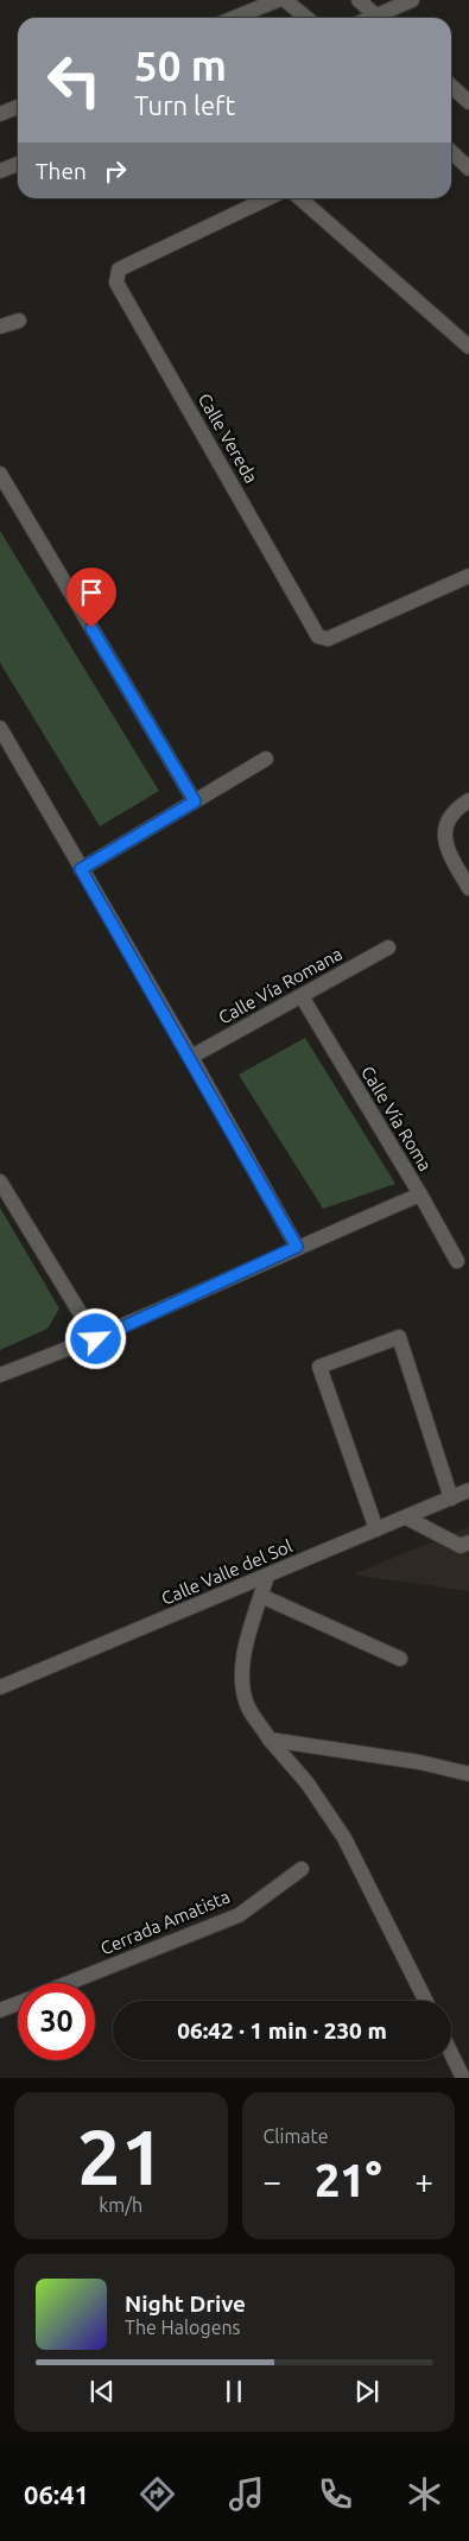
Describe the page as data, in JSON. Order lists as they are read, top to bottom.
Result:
{
  "streets": {
    "street": [
      "Calle Vereda",
      "Calle Vía Romana",
      "Calle Vía Roma",
      "Calle Valle del Sol",
      "Cerrada Amatista"
    ]
  },
  "crossings": [
    ["Calle Vía Romana", "Calle Vía Roma"]
  ],
  "page": {
    "turn": ["50 m", "Turn left"],
    "then": "Then",
    "limit": "30",
    "trip": "06:42 · 1 min · 230 m",
    "tile": [
      ["21", "km/h"],
      "Climate"
    ],
    "heat": ["−", "21°", "+"],
    "song": ["Night Drive", "The Halogens"],
    "tabs": "06:41"
  }
}
